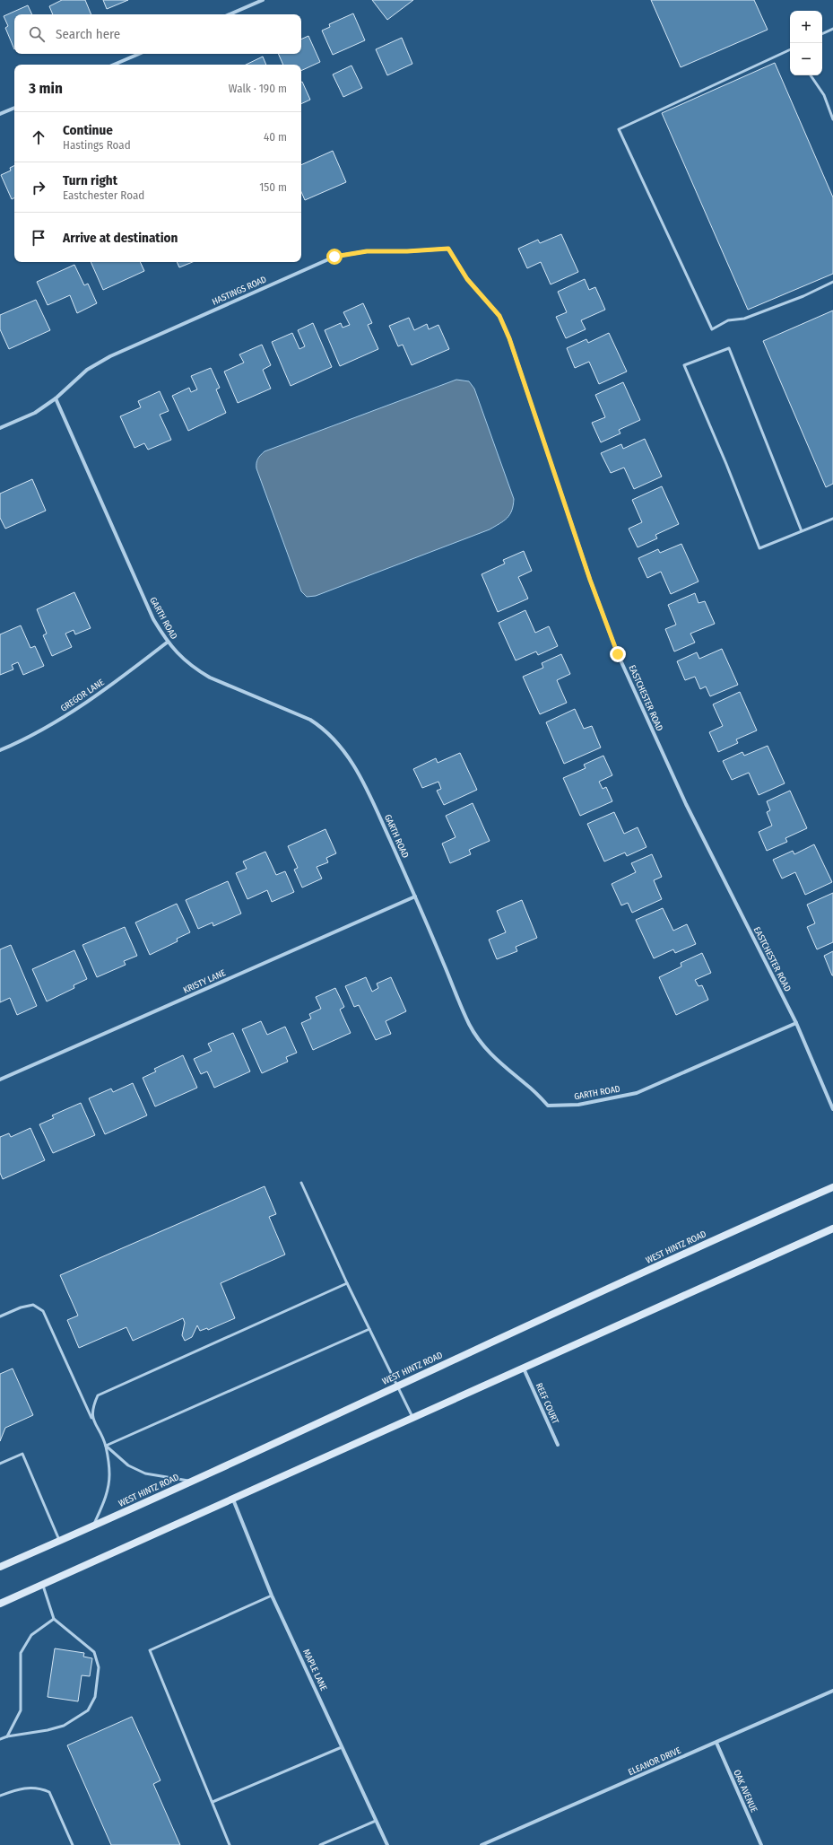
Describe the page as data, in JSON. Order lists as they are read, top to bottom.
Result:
{
  "streets": {
    "main road": ["WEST HINTZ ROAD"],
    "street": [
      "HASTINGS ROAD",
      "GARTH ROAD",
      "GREGOR LANE",
      "EASTCHESTER ROAD",
      "KRISTY LANE",
      "REEF COURT",
      "MAPLE LANE",
      "ELEANOR DRIVE",
      "OAK AVENUE"
    ]
  },
  "crossings": [
    ["HASTINGS ROAD", "GARTH ROAD"],
    ["HASTINGS ROAD", "EASTCHESTER ROAD"],
    ["GARTH ROAD", "GREGOR LANE"],
    ["GARTH ROAD", "EASTCHESTER ROAD"],
    ["GARTH ROAD", "KRISTY LANE"],
    ["ELEANOR DRIVE", "OAK AVENUE"]
  ],
  "page": {
    "map_buttons": ["+", "−"],
    "search": "Search here",
    "heading": ["3 min", "Walk · 190 m"],
    "list": [
      ["Continue", "Hastings Road", "40 m"],
      ["Turn right", "Eastchester Road", "150 m"],
      "Arrive at destination"
    ]
  }
}
